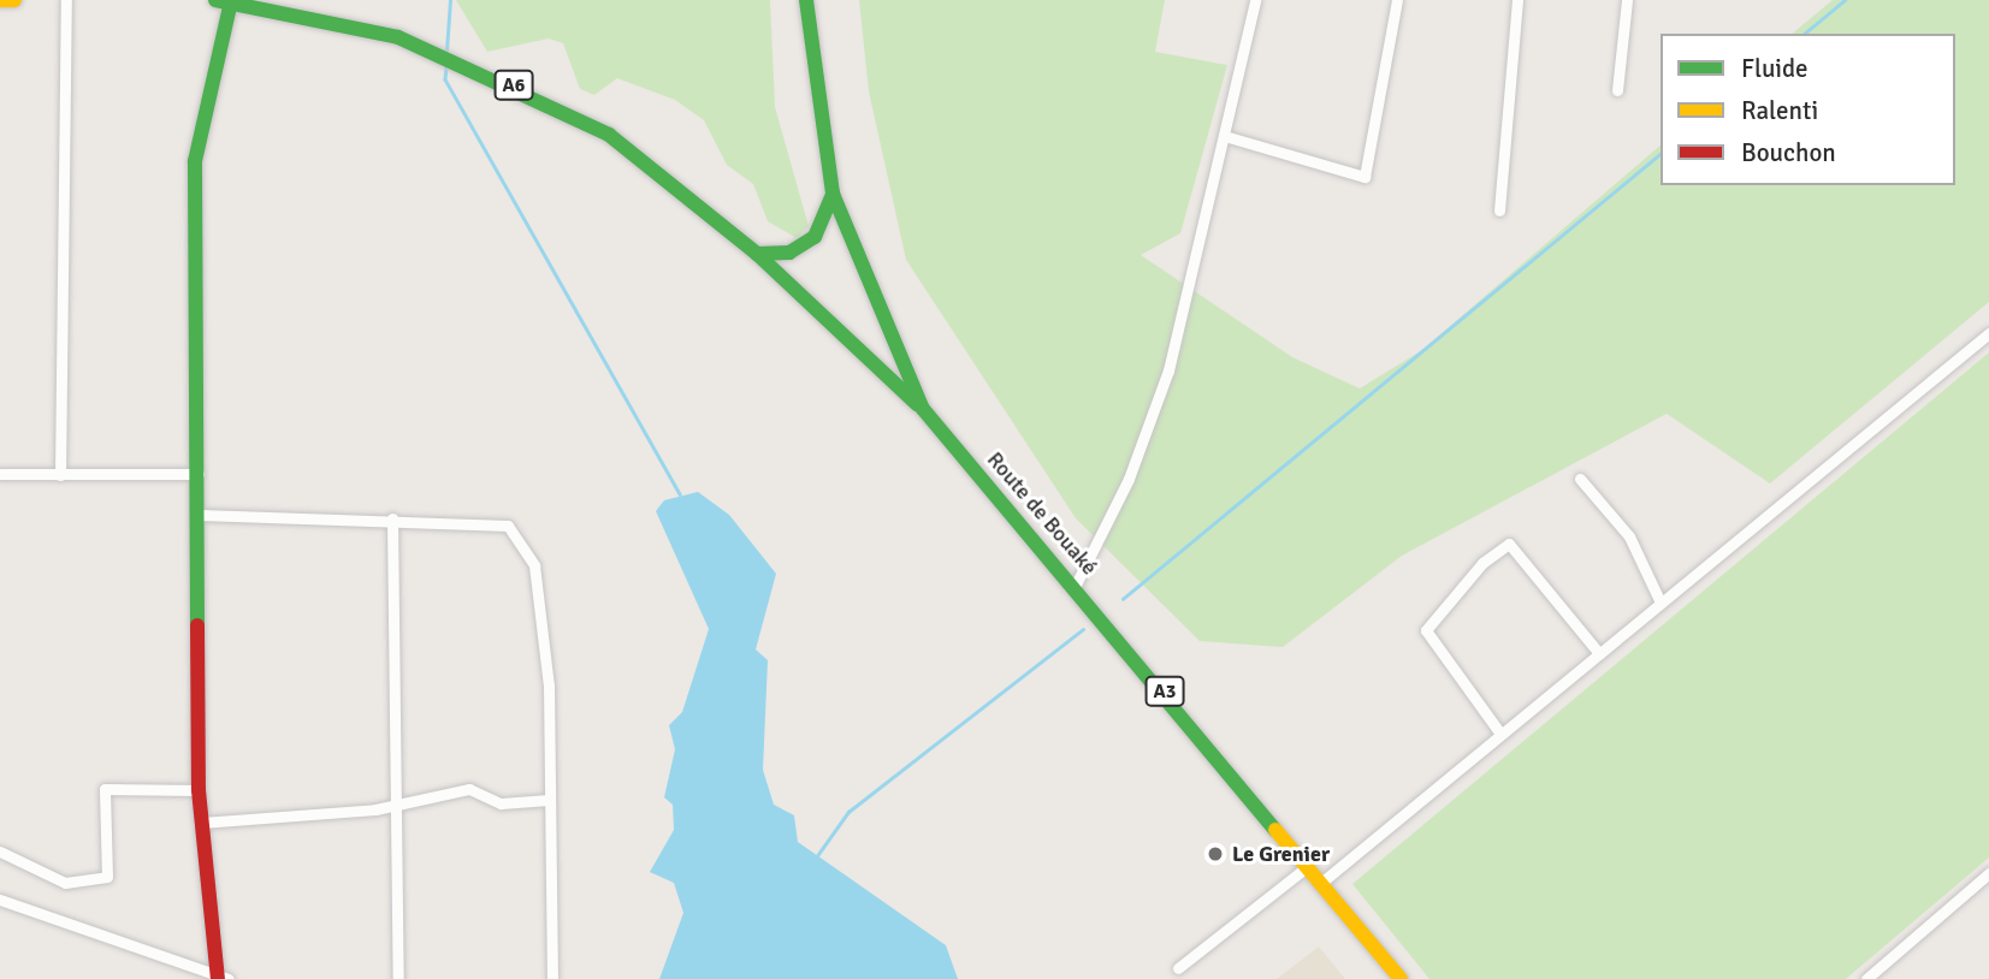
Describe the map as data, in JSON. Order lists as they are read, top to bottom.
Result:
{
  "streets": {
    "main road": ["A6", "Route de Bouaké", "A3"]
  },
  "crossings": [
    ["A6", "Route de Bouaké"]
  ],
  "places": ["Le Grenier"],
  "legend": ["Fluide", "Ralenti", "Bouchon"]
}
